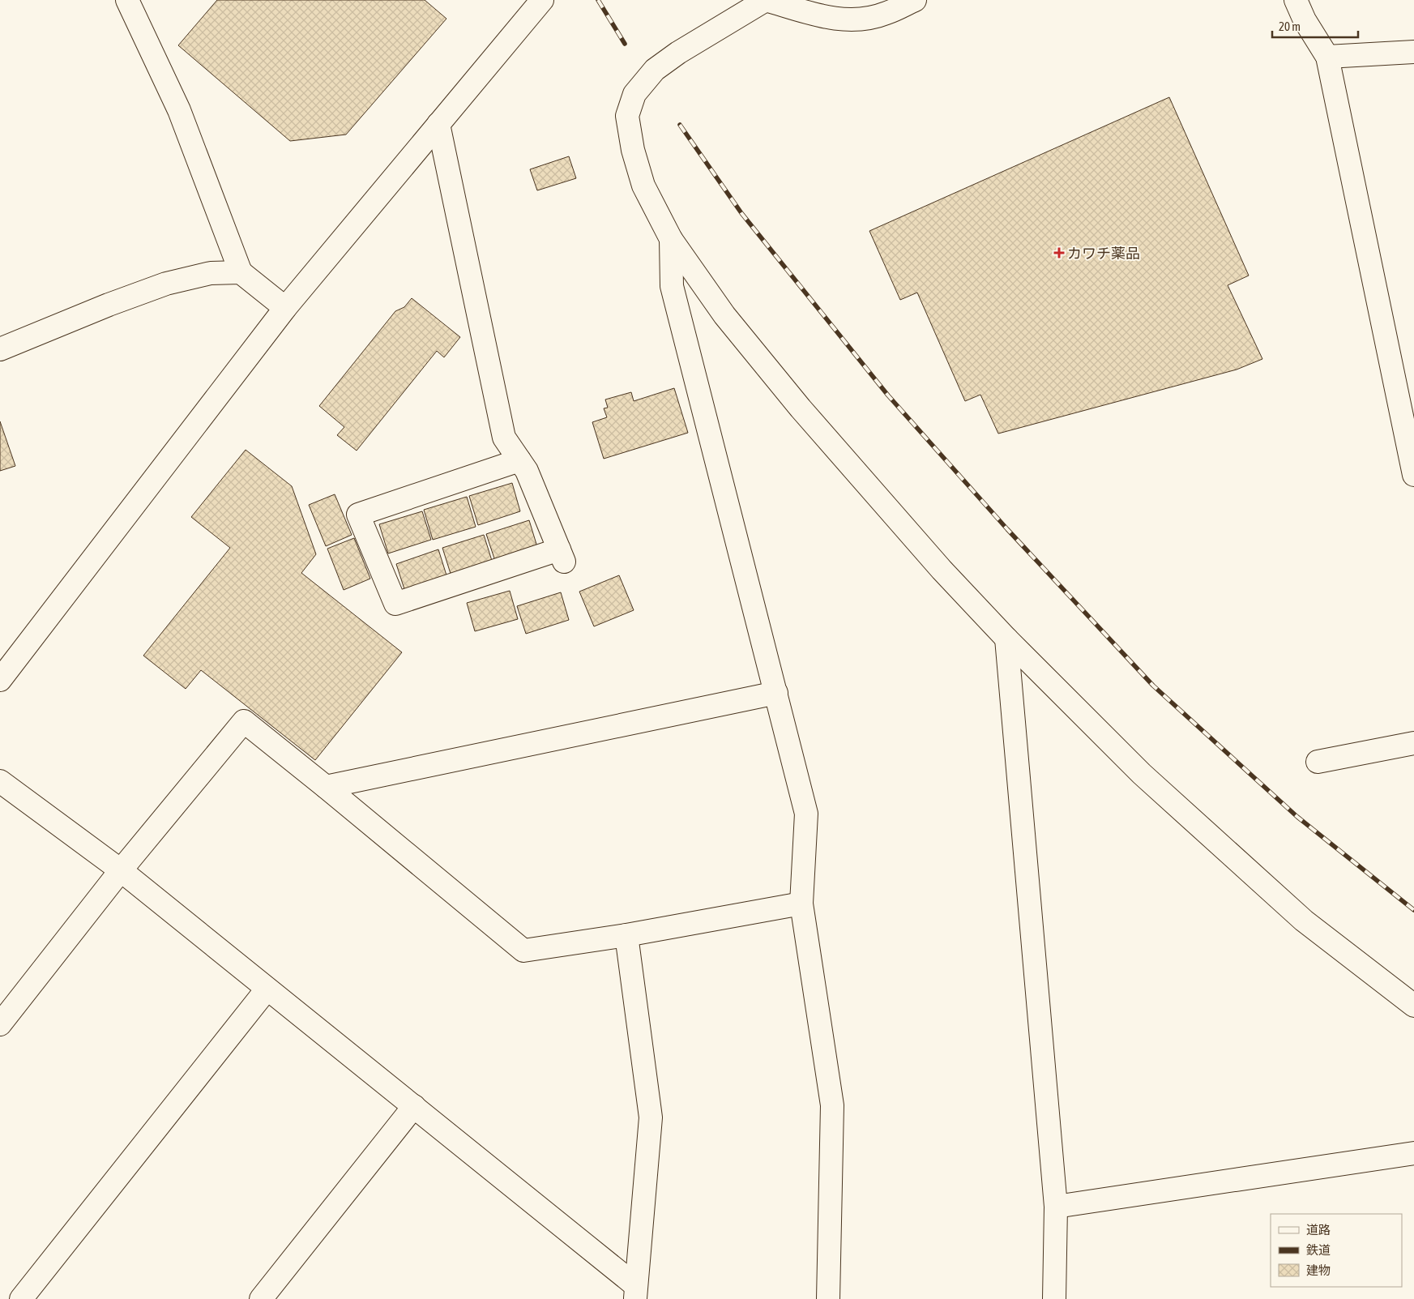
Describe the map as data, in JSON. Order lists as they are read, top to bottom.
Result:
{
  "places": {
    "health": ["カワチ薬品"]
  },
  "legend": ["道路", "鉄道", "建物"],
  "scale_bar": "20 m"
}
